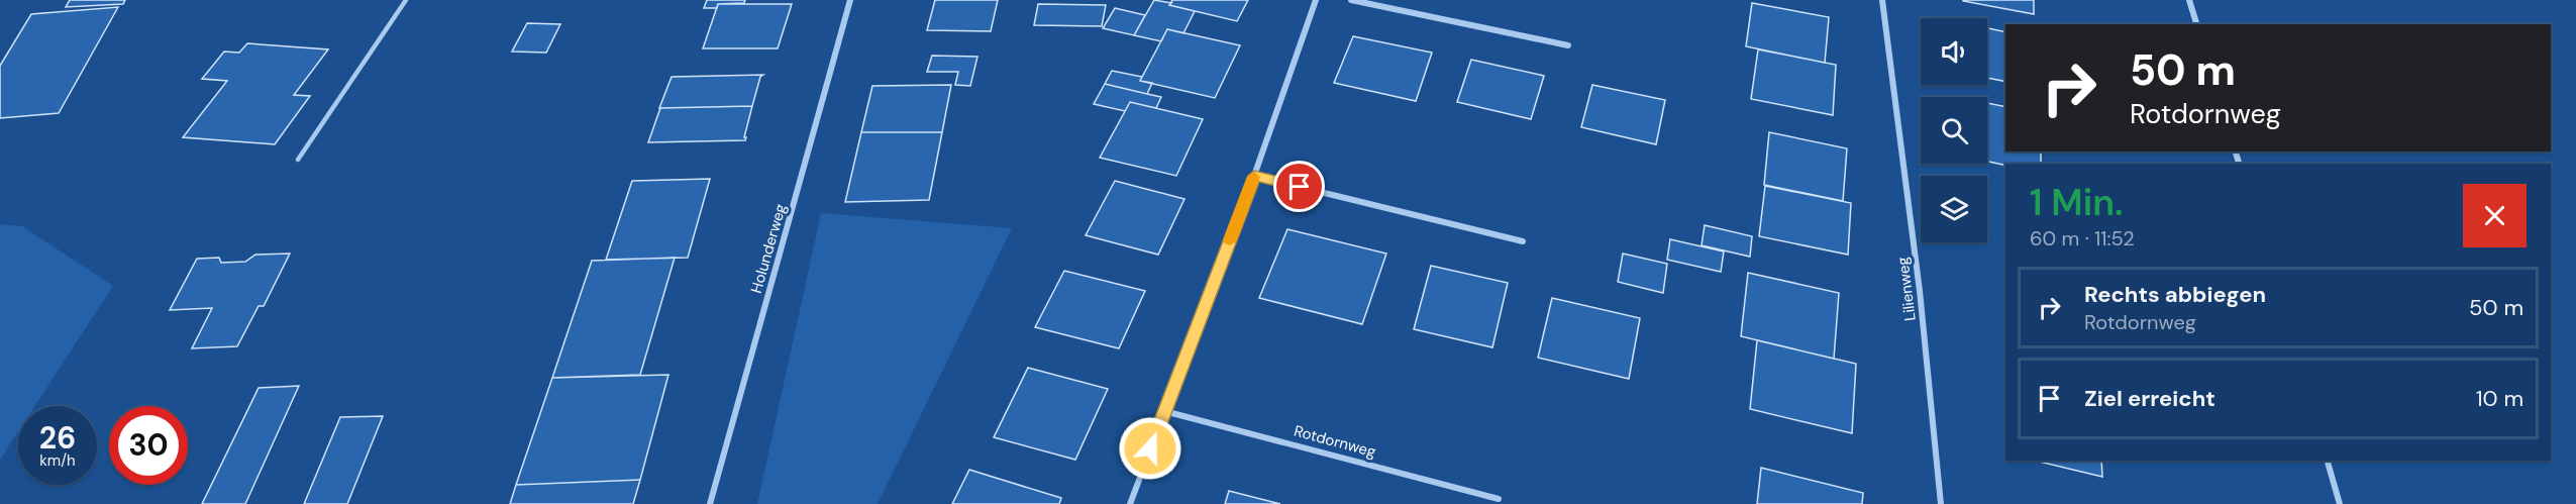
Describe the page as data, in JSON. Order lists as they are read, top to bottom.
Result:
{
  "streets": {
    "street": ["Holunderweg", "Lilienweg", "Rotdornweg"]
  },
  "page": {
    "turn": ["50 m", "Rotdornweg"],
    "heading": ["1 Min.", "60 m · 11:52"],
    "list": [
      {
        "name": "Rechts abbiegen",
        "note": "Rotdornweg",
        "value": "50 m"
      },
      {
        "name": "Ziel erreicht",
        "value": "10 m"
      }
    ],
    "speed": "26 km/h",
    "limit": "30"
  }
}
